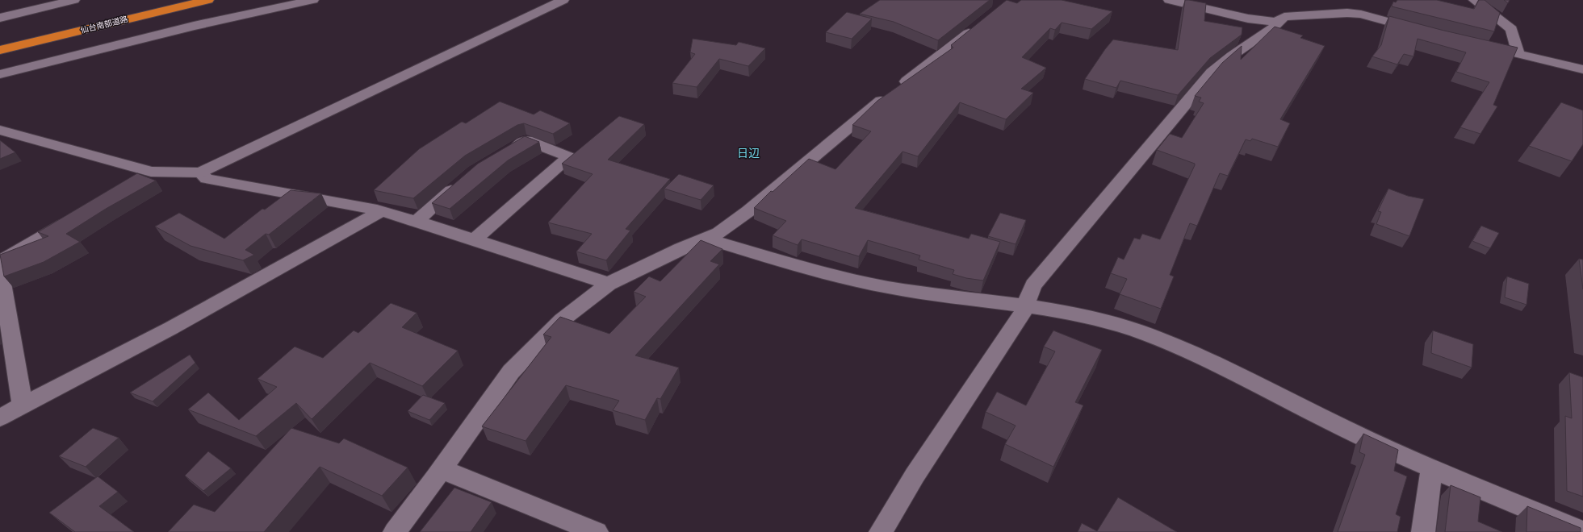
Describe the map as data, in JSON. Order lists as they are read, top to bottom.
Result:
{
  "streets": {
    "highway": ["仙台南部道路"]
  },
  "districts": ["日辺"]
}
